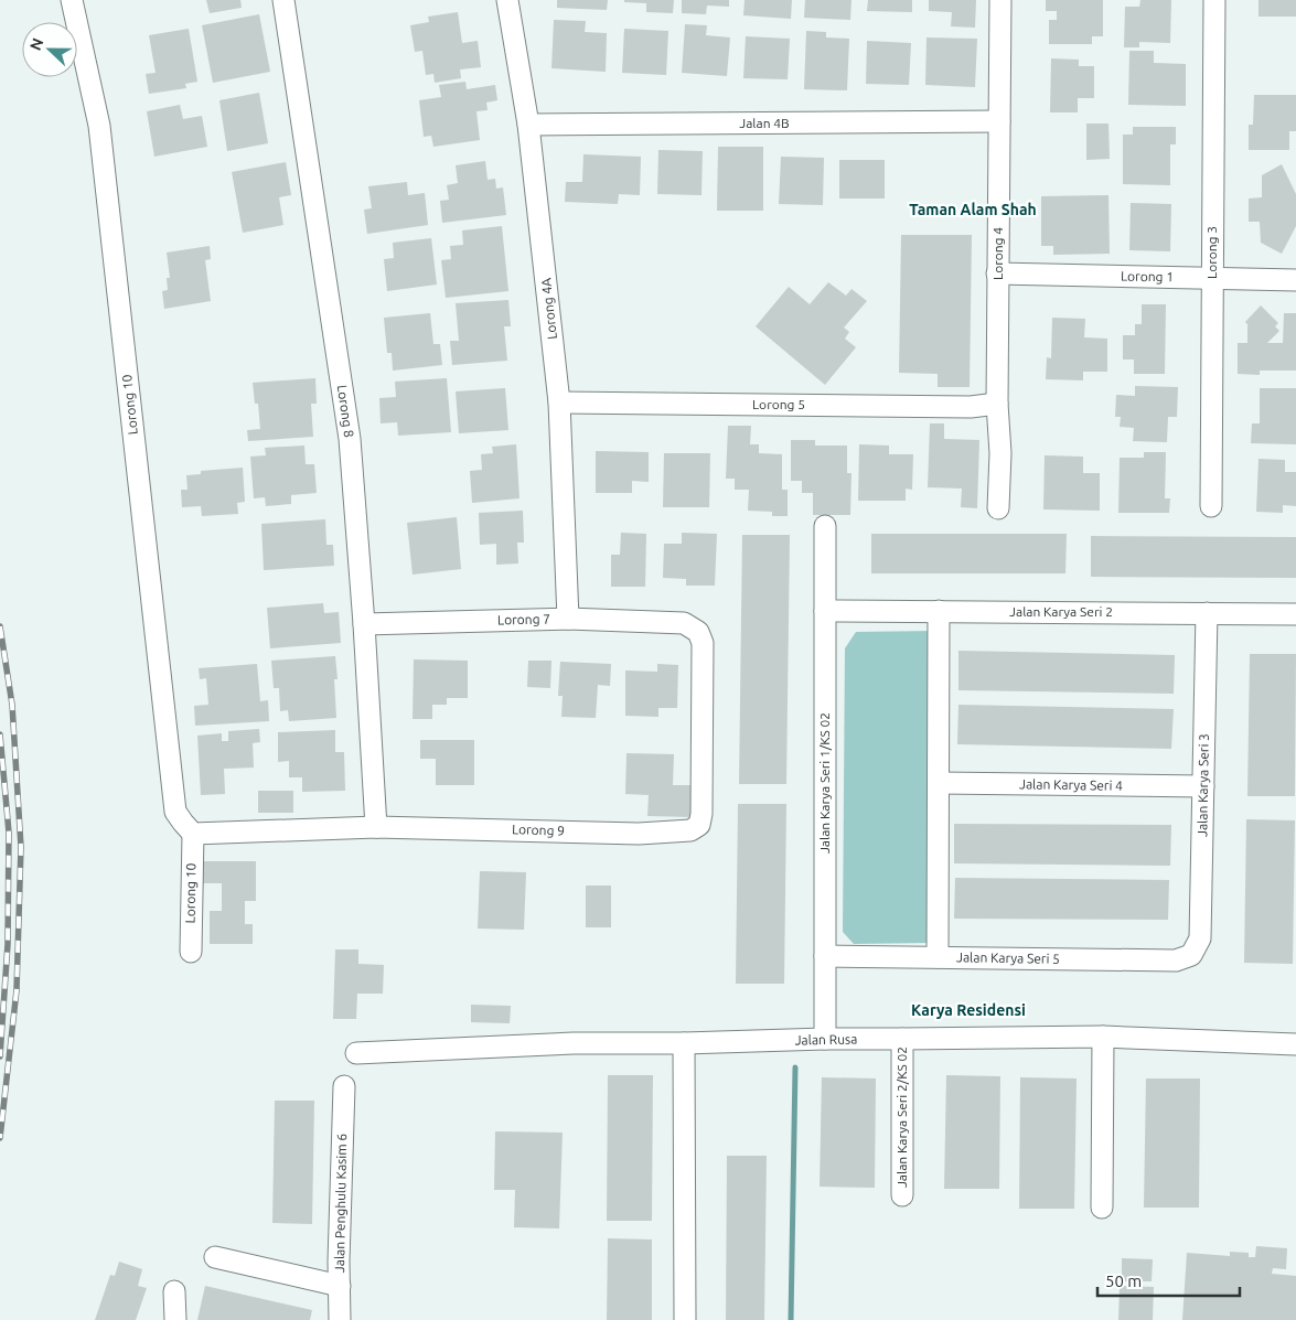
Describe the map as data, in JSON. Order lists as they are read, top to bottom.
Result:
{
  "streets": {
    "street": [
      "Jalan 4B",
      "Lorong 3",
      "Lorong 4",
      "Lorong 1",
      "Lorong 4A",
      "Lorong 10",
      "Lorong 5",
      "Lorong 8",
      "Jalan Karya Seri 2",
      "Lorong 7",
      "Jalan Karya Seri 1/KS 02",
      "Jalan Karya Seri 4",
      "Jalan Karya Seri 3",
      "Lorong 9",
      "Jalan Karya Seri 5",
      "Jalan Rusa",
      "Jalan Karya Seri 2/KS 02",
      "Jalan Penghulu Kasim 6"
    ]
  },
  "crossings": [
    ["Jalan 4B", "Lorong 4"],
    ["Jalan 4B", "Lorong 4A"],
    ["Lorong 3", "Lorong 1"],
    ["Lorong 4", "Lorong 1"],
    ["Lorong 4", "Lorong 5"],
    ["Lorong 4A", "Lorong 5"],
    ["Lorong 4A", "Lorong 7"],
    ["Lorong 10", "Lorong 9"],
    ["Lorong 8", "Lorong 7"],
    ["Lorong 8", "Lorong 9"],
    ["Jalan Karya Seri 2", "Jalan Karya Seri 1/KS 02"],
    ["Jalan Karya Seri 2", "Jalan Karya Seri 3"],
    ["Lorong 7", "Lorong 9"],
    ["Jalan Karya Seri 1/KS 02", "Jalan Karya Seri 5"],
    ["Jalan Karya Seri 1/KS 02", "Jalan Rusa"],
    ["Jalan Karya Seri 4", "Jalan Karya Seri 3"],
    ["Jalan Karya Seri 3", "Jalan Karya Seri 5"],
    ["Jalan Rusa", "Jalan Karya Seri 2/KS 02"]
  ],
  "districts": ["Taman Alam Shah", "Karya Residensi"],
  "scale_bar": "50 m",
  "north": "left"
}
